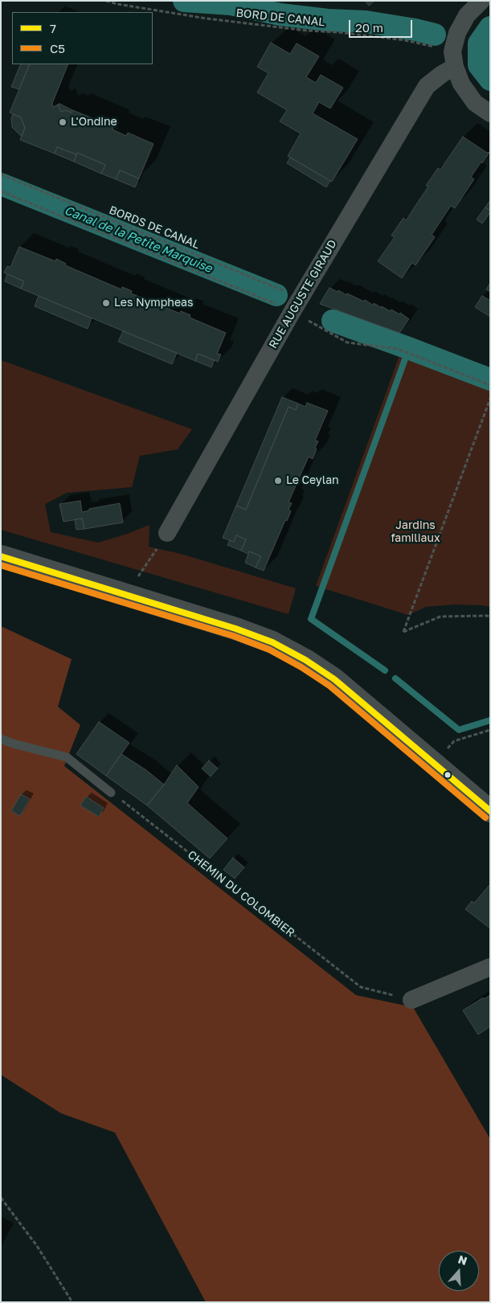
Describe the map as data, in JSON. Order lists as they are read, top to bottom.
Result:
{
  "streets": {
    "street": ["RUE AUGUSTE GIRAUD"],
    "path": ["BORD DE CANAL", "BORDS DE CANAL", "CHEMIN DU COLOMBIER"]
  },
  "crossings": [
    ["BORD DE CANAL", "RUE AUGUSTE GIRAUD"],
    ["BORDS DE CANAL", "RUE AUGUSTE GIRAUD"]
  ],
  "water": ["Canal de la Petite Marquise"],
  "parks": ["Jardins familiaux"],
  "places": ["L'Ondine", "Les Nympheas", "Le Ceylan"],
  "lines": ["transit line 7", "transit line C5"],
  "legend": ["7", "C5"],
  "scale_bar": "20 m",
  "north": "top"
}
